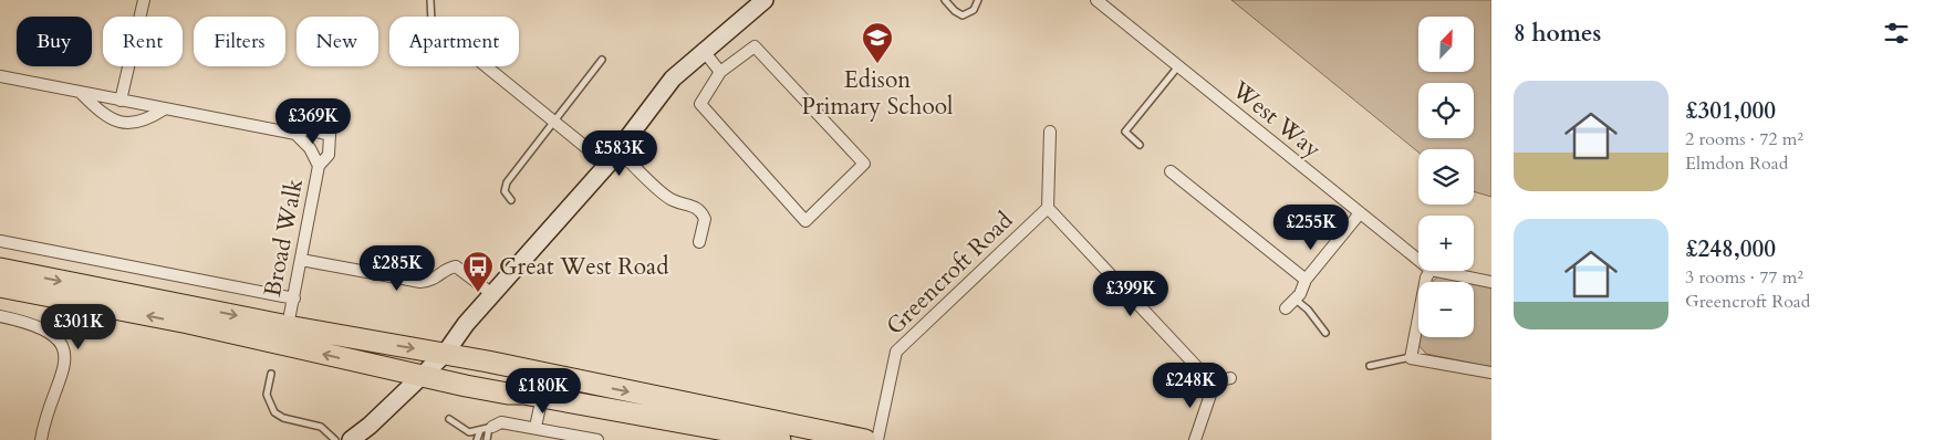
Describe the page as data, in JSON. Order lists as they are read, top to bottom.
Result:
{
  "streets": {
    "street": ["West Way", "Broad Walk", "Greencroft Road"]
  },
  "places": {
    "school or university": ["Edison Primary School"],
    "bus stop": ["Great West Road"]
  },
  "north": "top right",
  "page": {
    "heading": "8 homes",
    "map_buttons": ["+", "−"],
    "chip": [
      "Buy",
      "Rent",
      "Filters",
      "New",
      "Apartment"
    ],
    "list": [
      {
        "name": "£301,000",
        "note": "2 rooms · 72 m² · Elmdon Road"
      },
      {
        "name": "£248,000",
        "note": "3 rooms · 77 m² · Greencroft Road"
      }
    ],
    "price": [
      "£369K",
      "£583K",
      "£255K",
      "£285K",
      "£399K",
      "£301K",
      "£248K",
      "£180K"
    ]
  }
}
